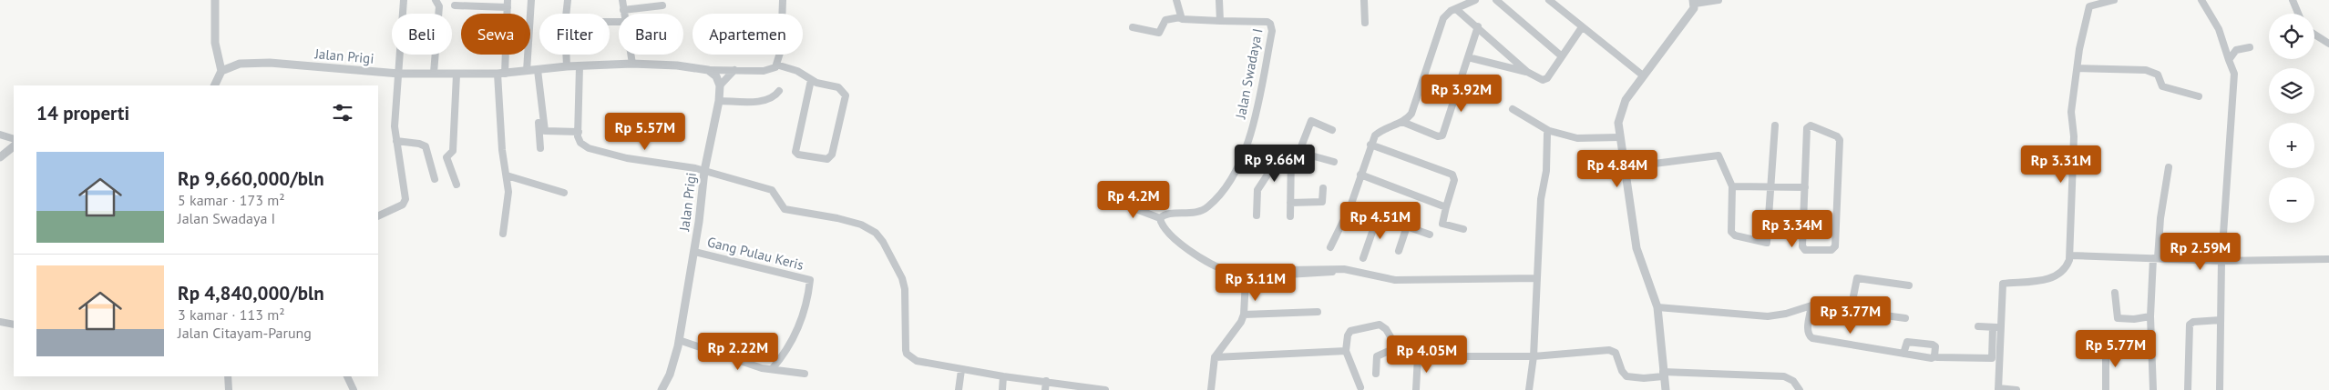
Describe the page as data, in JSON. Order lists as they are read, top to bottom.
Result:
{
  "streets": {
    "street": ["Jalan Prigi", "Jalan Swadaya I", "Gang Pulau Keris"]
  },
  "crossings": [
    ["Jalan Prigi", "Gang Pulau Keris"]
  ],
  "page": {
    "map_buttons": ["+", "−"],
    "chip": [
      "Beli",
      "Sewa",
      "Filter",
      "Baru",
      "Apartemen"
    ],
    "price": [
      "Rp 3.92M",
      "Rp 5.57M",
      "Rp 9.66M",
      "Rp 3.31M",
      "Rp 4.84M",
      "Rp 4.2M",
      "Rp 4.51M",
      "Rp 3.34M",
      "Rp 2.59M",
      "Rp 3.11M",
      "Rp 3.77M",
      "Rp 5.77M",
      "Rp 2.22M",
      "Rp 4.05M"
    ],
    "heading": "14 properti",
    "list": [
      {
        "name": "Rp 9,660,000/bln",
        "note": "5 kamar · 173 m² · Jalan Swadaya I"
      },
      {
        "name": "Rp 4,840,000/bln",
        "note": "3 kamar · 113 m² · Jalan Citayam-Parung"
      }
    ]
  }
}
